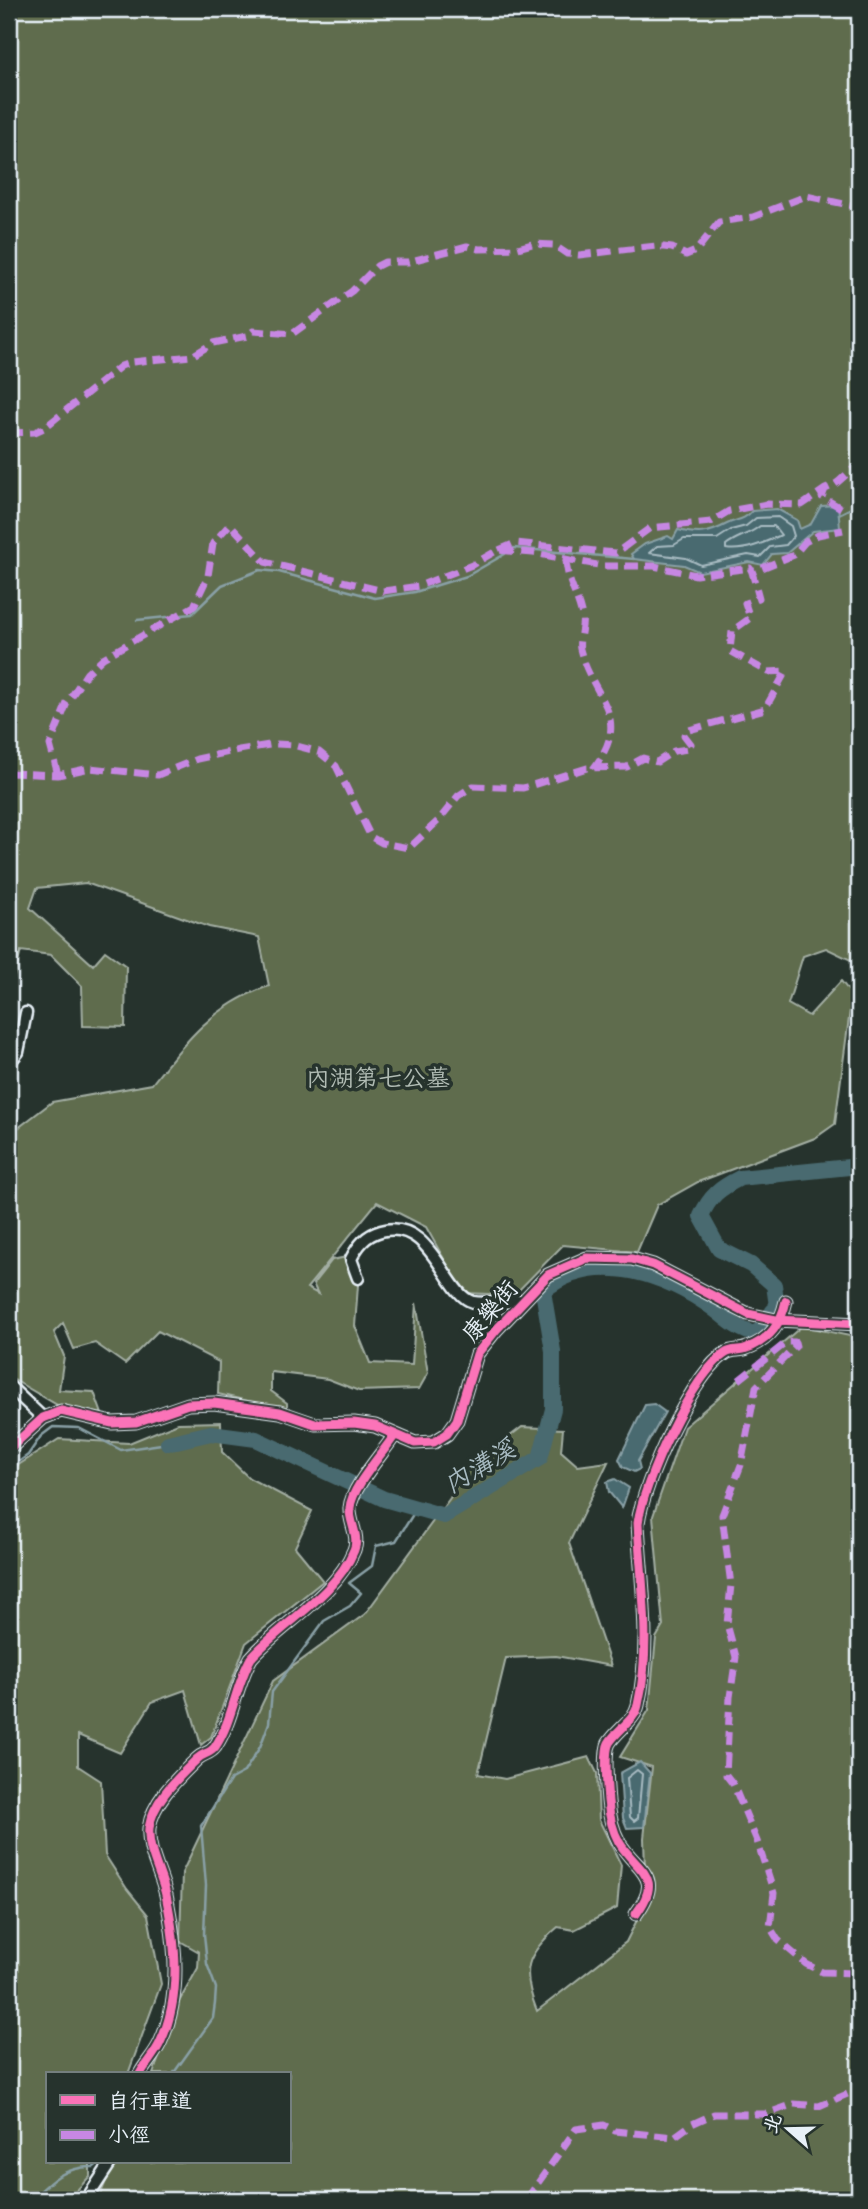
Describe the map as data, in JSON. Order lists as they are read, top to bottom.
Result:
{
  "streets": {
    "street": ["康樂街"]
  },
  "water": ["內溝溪"],
  "parks": ["內湖第七公墓"],
  "legend": ["自行車道", "小徑"],
  "north": "left"
}
